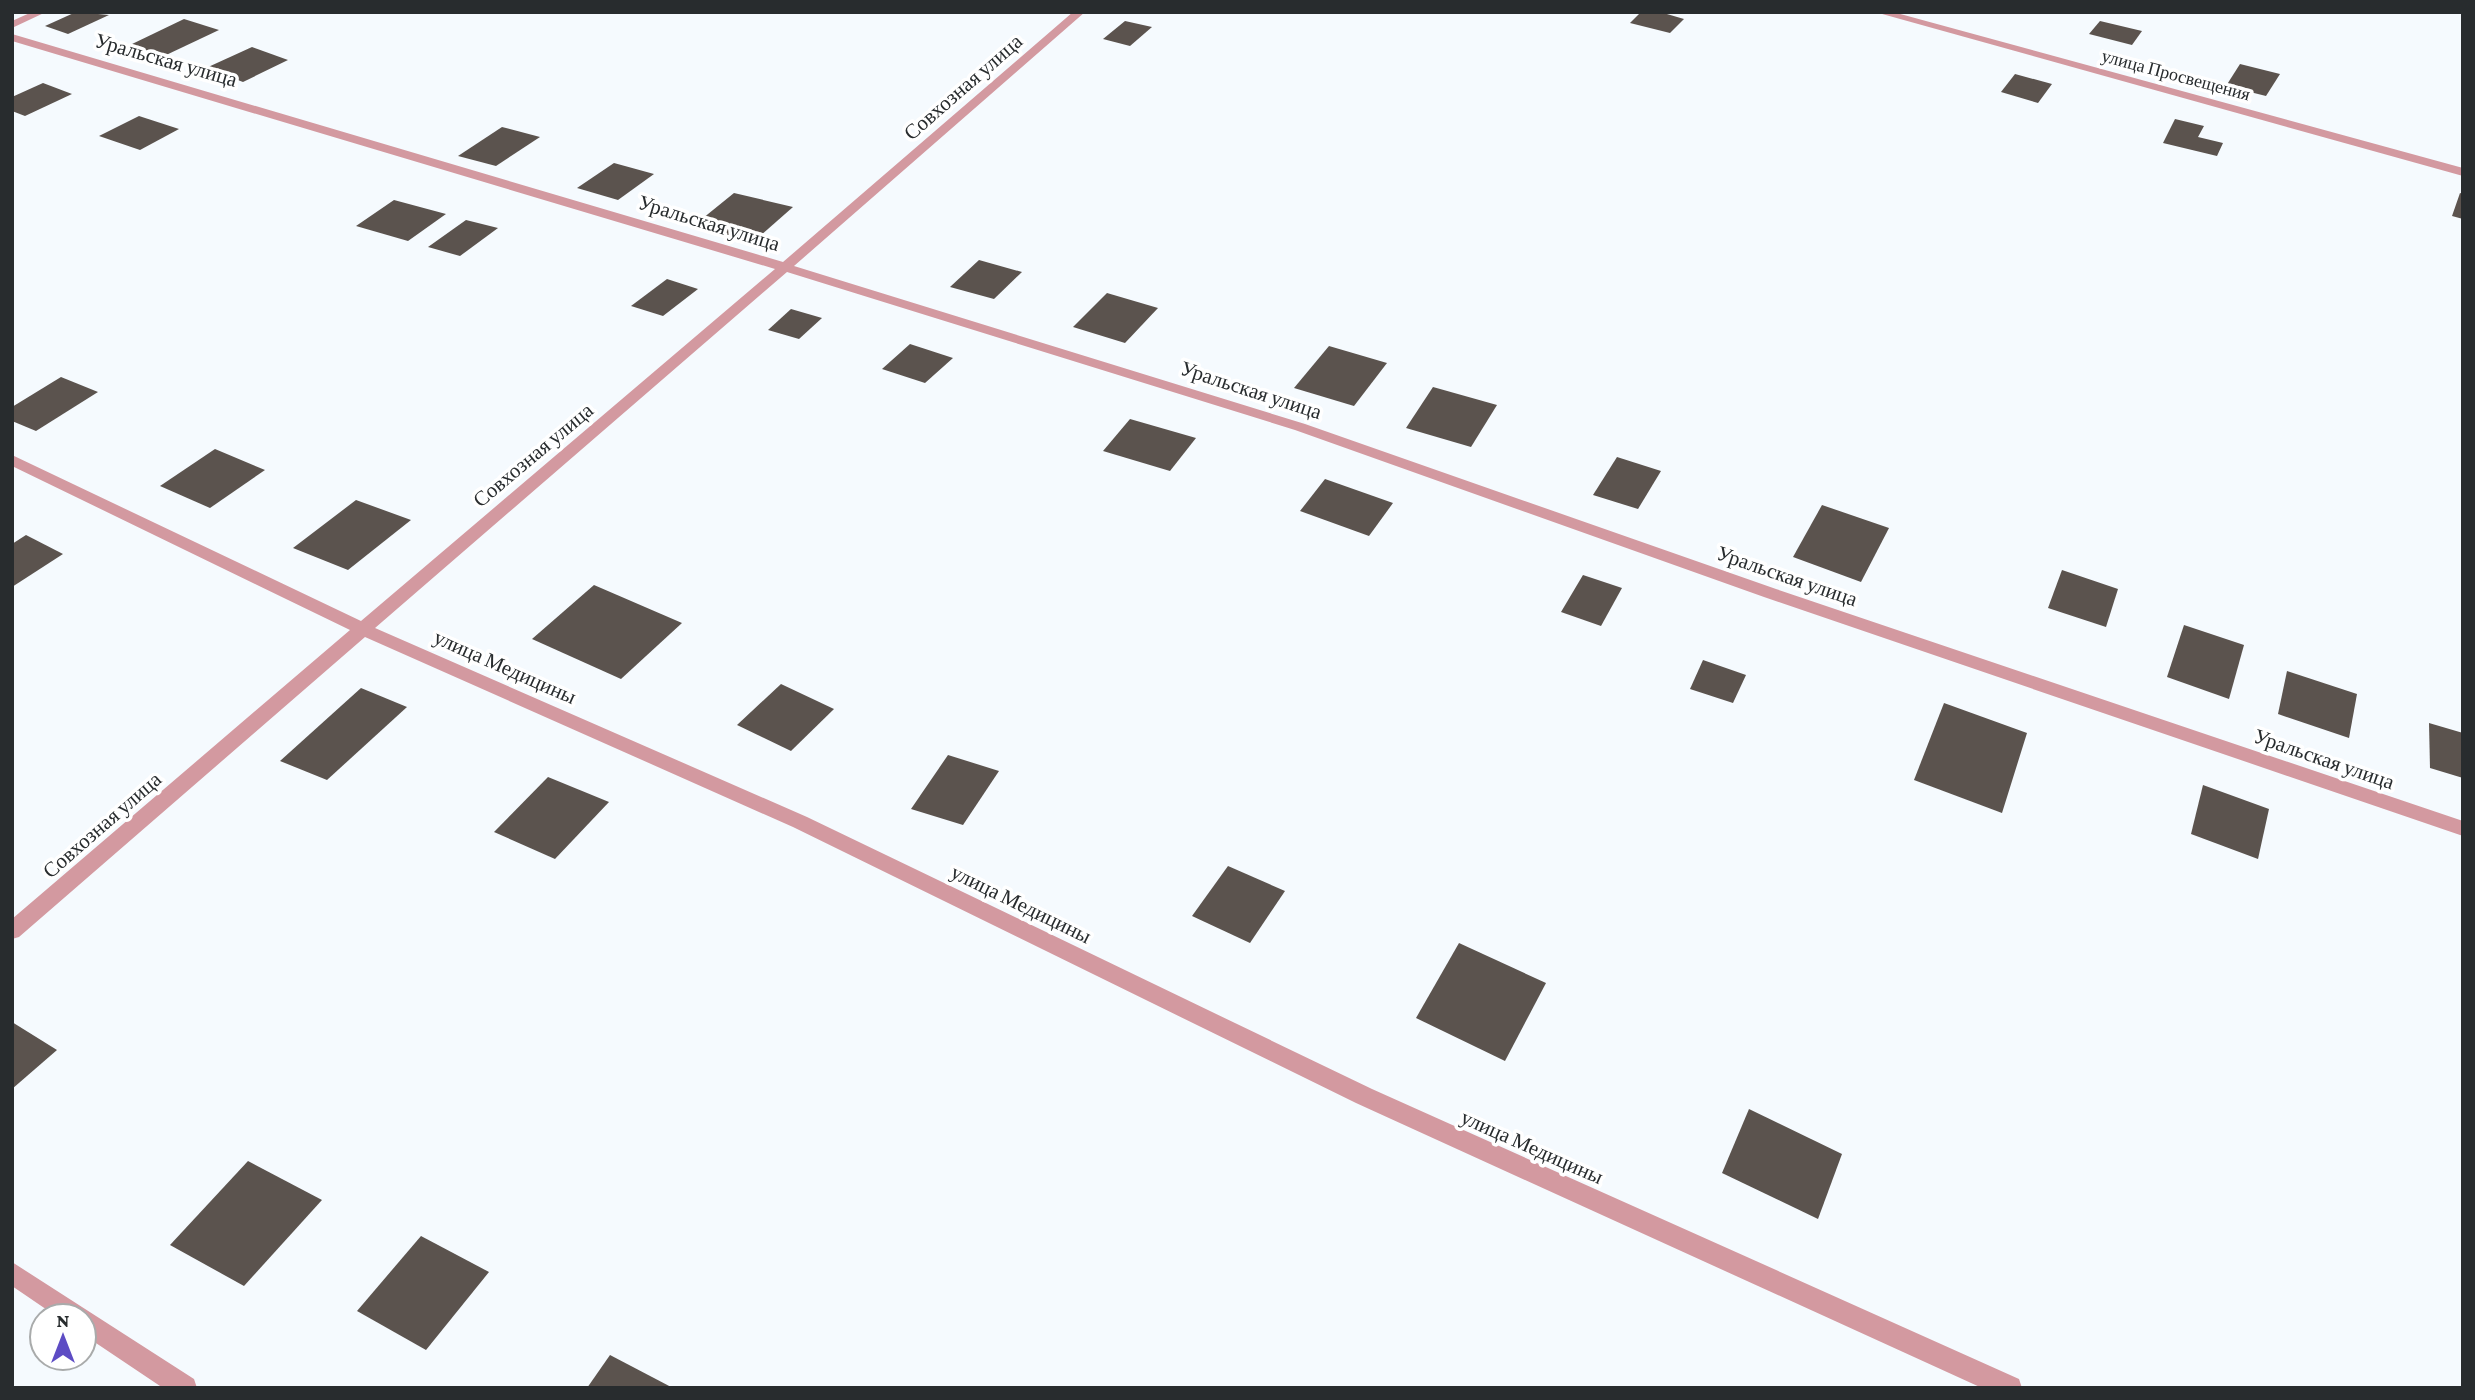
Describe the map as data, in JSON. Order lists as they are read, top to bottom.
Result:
{
  "streets": {
    "street": [
      "Уральская улица",
      "улица Просвещения",
      "Совхозная улица",
      "улица Медицины"
    ]
  },
  "crossings": [
    ["Уральская улица", "Совхозная улица"],
    ["Совхозная улица", "улица Медицины"]
  ],
  "north": "top"
}
